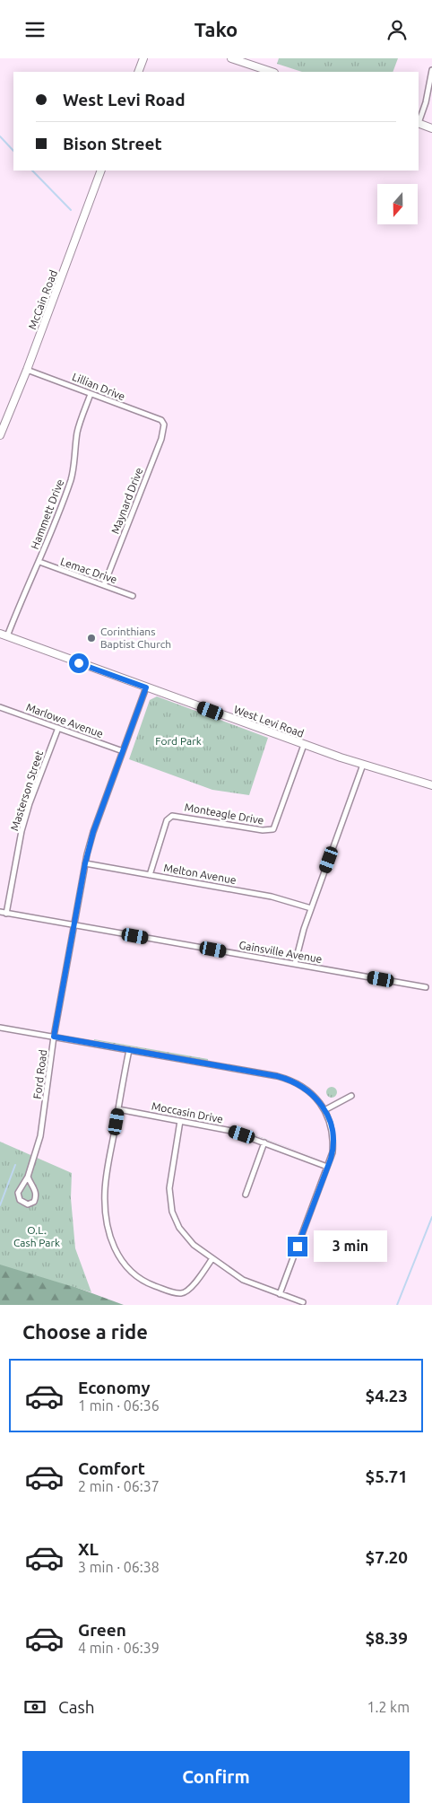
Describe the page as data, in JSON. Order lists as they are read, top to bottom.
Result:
{
  "streets": {
    "street": [
      "McCain Road",
      "Lillian Drive",
      "Maynard Drive",
      "Hammett Drive",
      "Lemac Drive",
      "Marlowe Avenue",
      "West Levi Road",
      "Masterson Street",
      "Monteagle Drive",
      "Melton Avenue",
      "Gainsville Avenue",
      "Ford Road",
      "Moccasin Drive"
    ]
  },
  "crossings": [
    ["McCain Road", "Lillian Drive"],
    ["Lillian Drive", "Maynard Drive"],
    ["Lillian Drive", "Hammett Drive"],
    ["Maynard Drive", "Lemac Drive"],
    ["Hammett Drive", "Lemac Drive"],
    ["Hammett Drive", "West Levi Road"],
    ["Marlowe Avenue", "Masterson Street"],
    ["Marlowe Avenue", "Ford Road"],
    ["West Levi Road", "Monteagle Drive"],
    ["West Levi Road", "Ford Road"],
    ["Masterson Street", "Gainsville Avenue"],
    ["Monteagle Drive", "Melton Avenue"],
    ["Melton Avenue", "Ford Road"],
    ["Gainsville Avenue", "Ford Road"]
  ],
  "parks": ["Ford Park", "O.L. Cash Park"],
  "places": ["Corinthians Baptist Church"],
  "north": "bottom",
  "page": {
    "header": "Tako",
    "banner": ["West Levi Road", "Bison Street"],
    "bubble": "3 min",
    "heading": "Choose a ride",
    "list": [
      {
        "name": "Economy",
        "note": "1 min · 06:36",
        "value": "$4.23"
      },
      {
        "name": "Comfort",
        "note": "2 min · 06:37",
        "value": "$5.71"
      },
      {
        "name": "XL",
        "note": "3 min · 06:38",
        "value": "$7.20"
      },
      {
        "name": "Green",
        "note": "4 min · 06:39",
        "value": "$8.39"
      }
    ],
    "pay": ["Cash", "1.2 km"],
    "buttons": "Confirm"
  }
}
